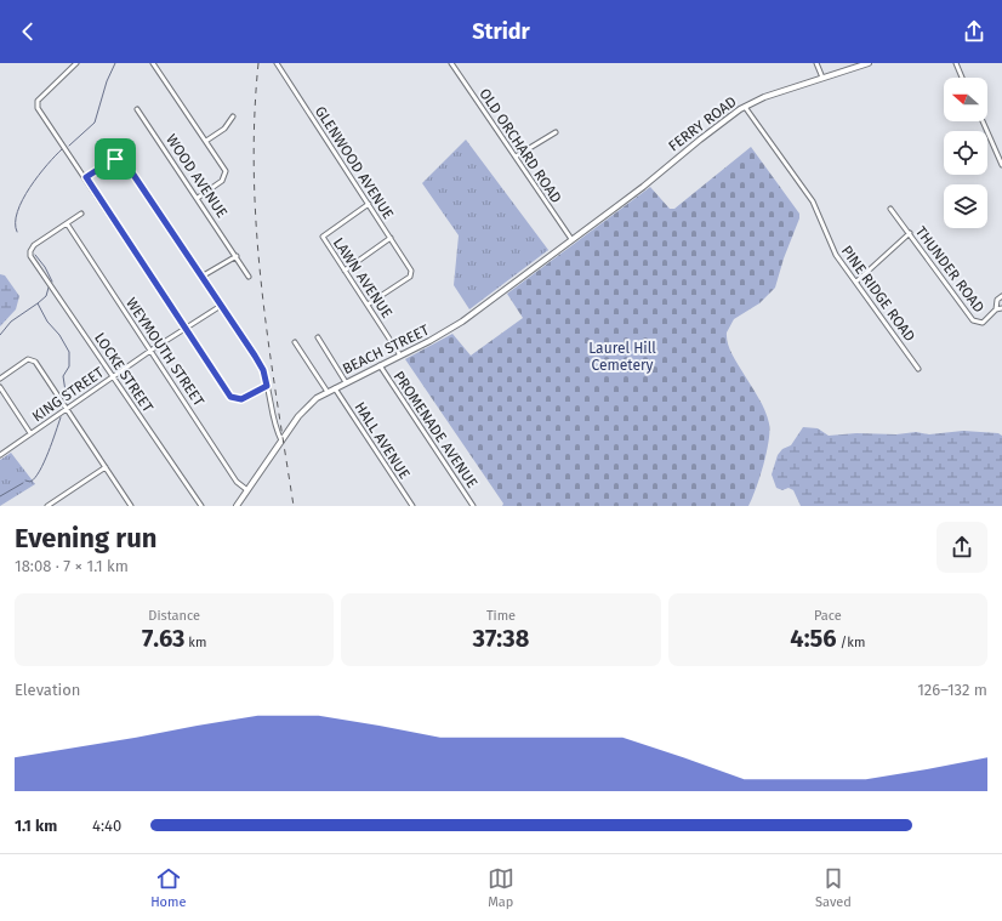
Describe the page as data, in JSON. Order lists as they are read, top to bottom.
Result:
{
  "streets": {
    "main road": ["FERRY ROAD", "BEACH STREET"],
    "street": [
      "OLD ORCHARD ROAD",
      "GLENWOOD AVENUE",
      "WOOD AVENUE",
      "THUNDER ROAD",
      "LAWN AVENUE",
      "PINE RIDGE ROAD",
      "WEYMOUTH STREET",
      "LOCKE STREET",
      "KING STREET",
      "PROMENADE AVENUE",
      "HALL AVENUE"
    ]
  },
  "crossings": [
    ["FERRY ROAD", "OLD ORCHARD ROAD"],
    ["FERRY ROAD", "PINE RIDGE ROAD"],
    ["FERRY ROAD", "BEACH STREET"],
    ["OLD ORCHARD ROAD", "BEACH STREET"],
    ["GLENWOOD AVENUE", "LAWN AVENUE"],
    ["LAWN AVENUE", "BEACH STREET"],
    ["BEACH STREET", "WEYMOUTH STREET"],
    ["BEACH STREET", "PROMENADE AVENUE"],
    ["BEACH STREET", "HALL AVENUE"],
    ["WEYMOUTH STREET", "LOCKE STREET"],
    ["WEYMOUTH STREET", "KING STREET"],
    ["LOCKE STREET", "KING STREET"]
  ],
  "parks": ["Laurel Hill Cemetery"],
  "north": "left",
  "page": {
    "header": "Stridr",
    "heading": ["Evening run", "18:08 · 7 × 1.1 km"],
    "stats": [
      ["Distance", "7.63 km"],
      ["Time", "37:38"],
      ["Pace", "4:56 /km"]
    ],
    "chart": ["Elevation", "126–132 m"],
    "list": [
      {
        "name": "1.1 km",
        "note": "4:40"
      }
    ],
    "tabs": ["Home", "Map", "Saved"]
  }
}
